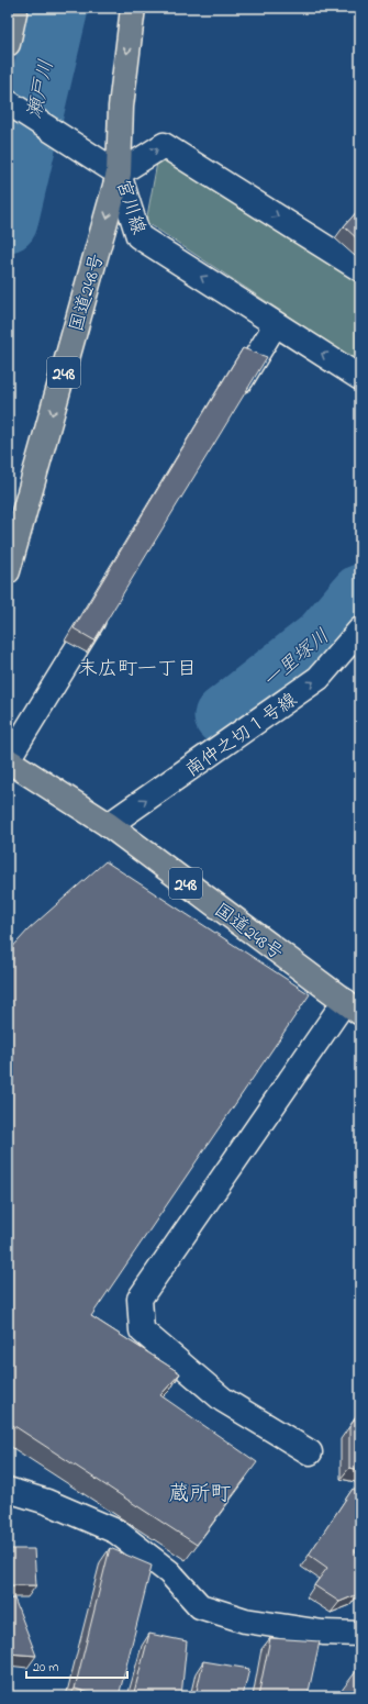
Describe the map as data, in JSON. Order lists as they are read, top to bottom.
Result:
{
  "streets": {
    "highway": ["国道248号", "248"],
    "street": ["宮川線", "南仲之切１号線"]
  },
  "crossings": [
    ["宮川線", "国道248号"],
    ["国道248号", "南仲之切１号線"]
  ],
  "one_way": ["国道248号"],
  "districts": ["末広町一丁目", "蔵所町"],
  "water": ["瀬戸川", "一里塚川"],
  "scale_bar": "20 m"
}
